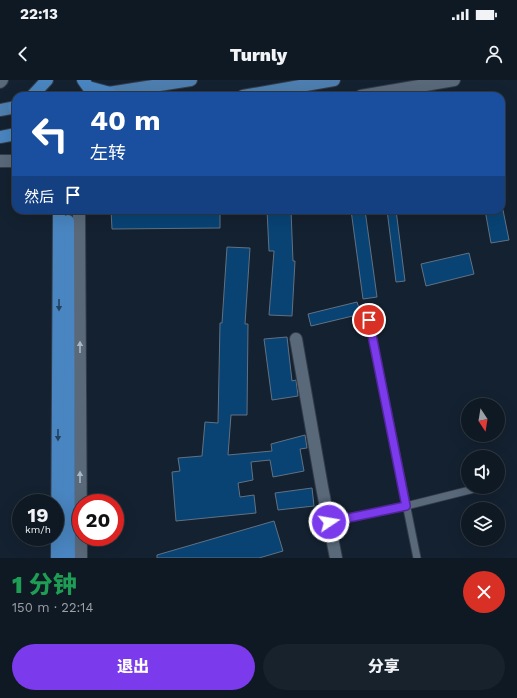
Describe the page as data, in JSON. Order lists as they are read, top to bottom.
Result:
{
  "north": "bottom",
  "page": {
    "status": "22:13",
    "header": "Turnly",
    "turn": ["40 m", "左转"],
    "then": "然后",
    "speed": "19 km/h",
    "limit": "20",
    "heading": ["1 分钟", "150 m · 22:14"],
    "buttons": ["退出", "分享"]
  }
}
